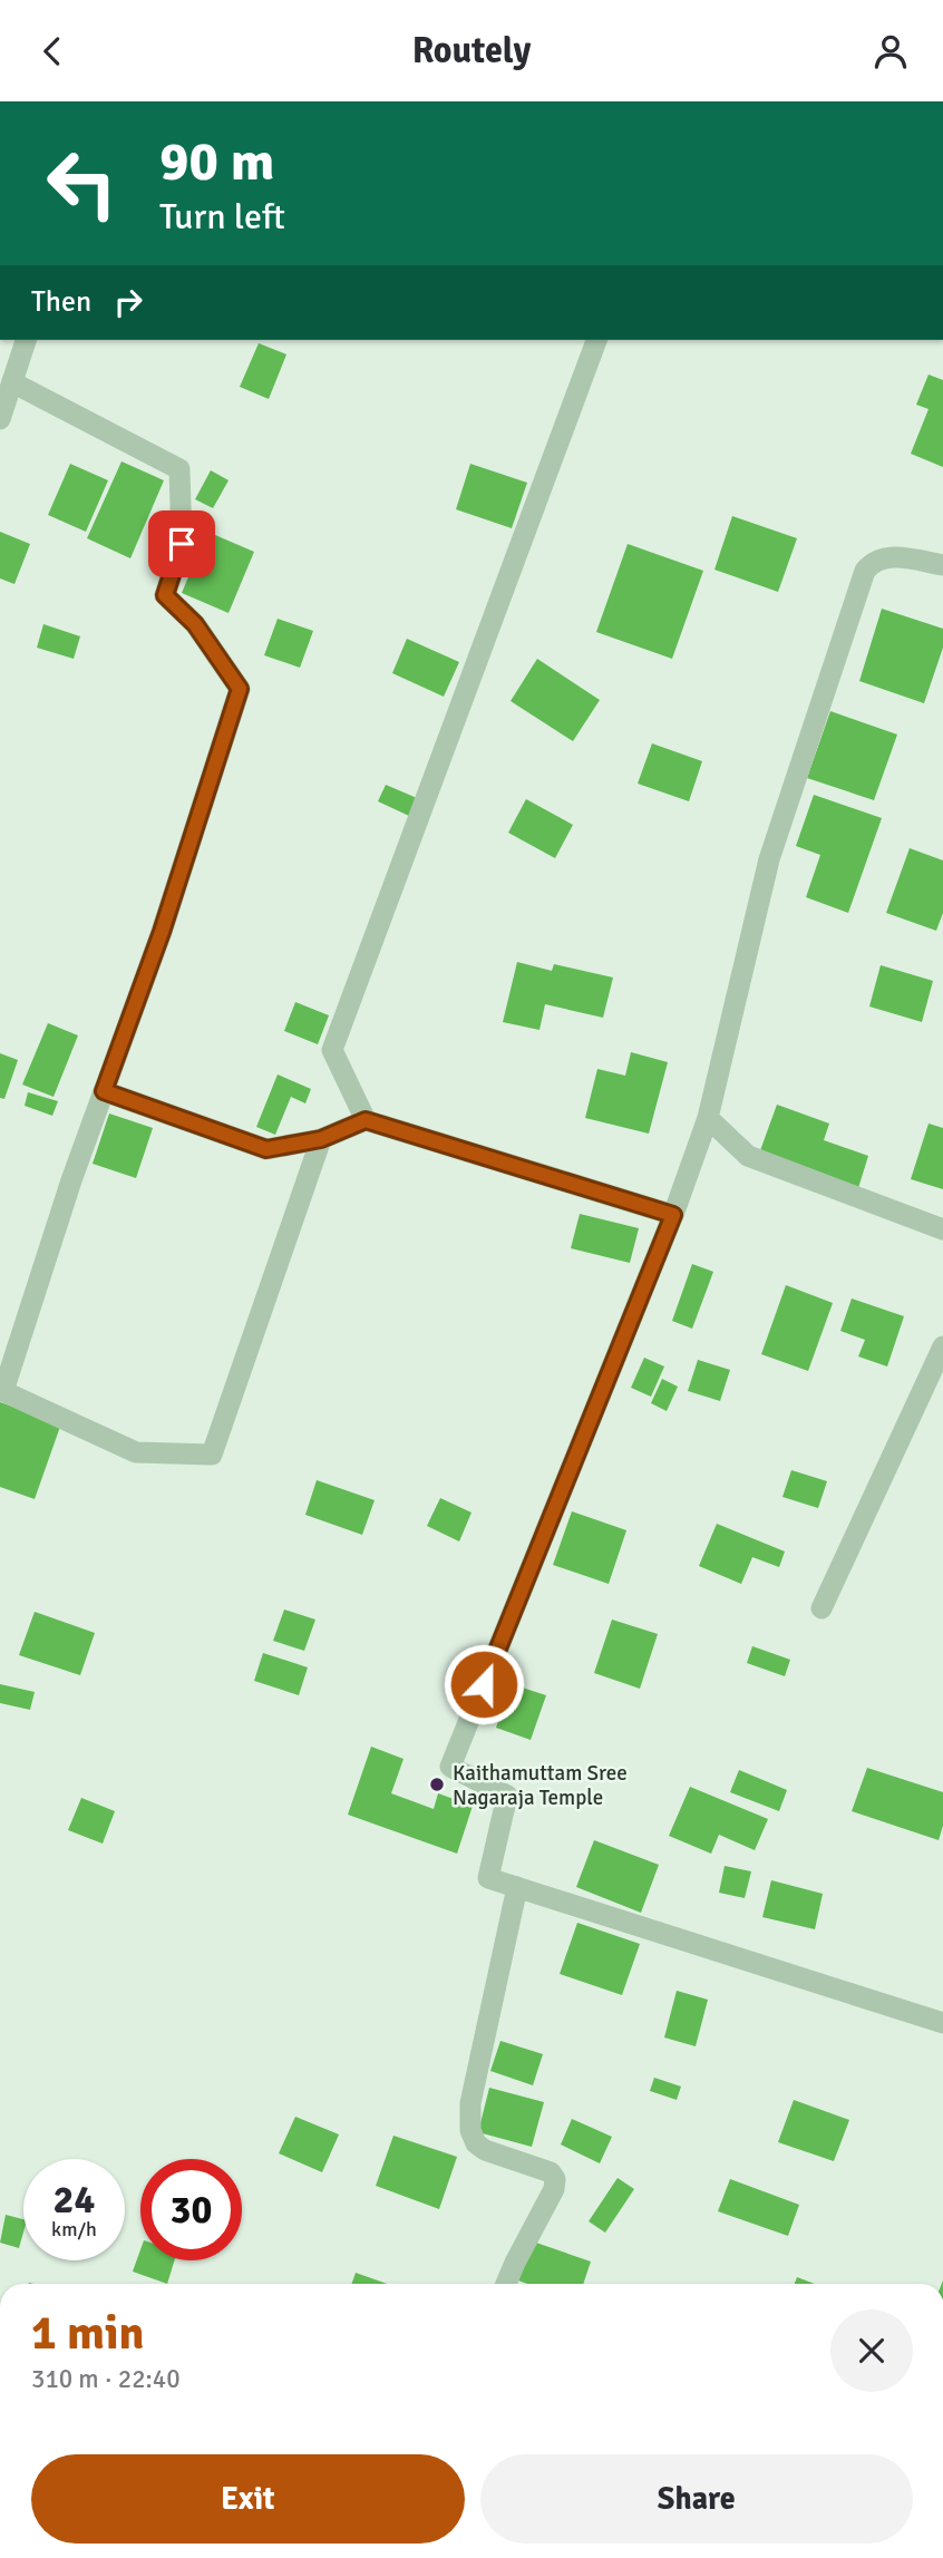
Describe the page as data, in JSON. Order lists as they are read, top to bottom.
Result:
{
  "places": ["Kaithamuttam Sree Nagaraja Temple"],
  "page": {
    "header": "Routely",
    "turn": ["90 m", "Turn left"],
    "then": "Then",
    "speed": "24 km/h",
    "limit": "30",
    "heading": ["1 min", "310 m · 22:40"],
    "buttons": ["Exit", "Share"]
  }
}
